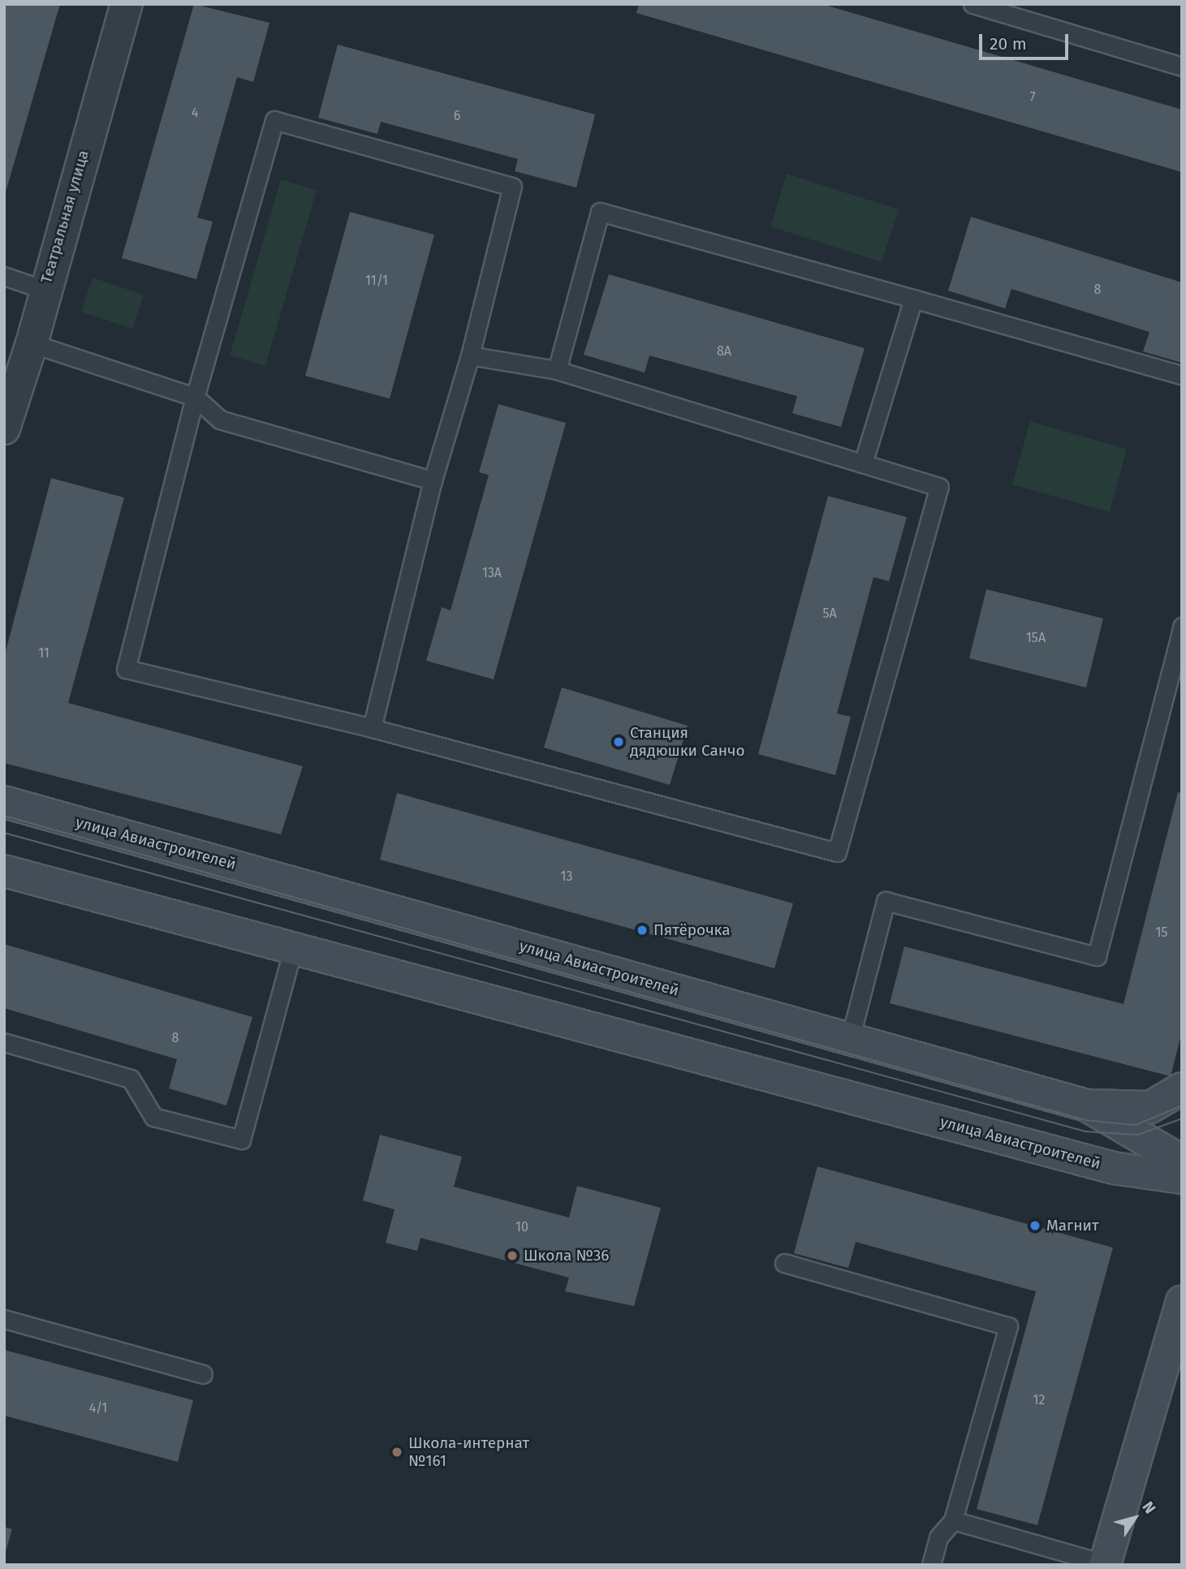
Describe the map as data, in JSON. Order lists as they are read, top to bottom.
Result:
{
  "streets": {
    "main road": ["улица Авиастроителей"],
    "street": ["Театральная улица"]
  },
  "places": [
    "Станция дядюшки Санчо",
    "Пятёрочка",
    "Магнит",
    "Школа №36",
    "Школа-интернат №161"
  ],
  "house_numbers": [
    "7",
    "4",
    "6",
    "11/1",
    "8",
    "8А",
    "13А",
    "5А",
    "15А",
    "11",
    "13",
    "15",
    "8",
    "10",
    "12",
    "4/1"
  ],
  "scale_bar": "20 m",
  "north": "top right"
}
